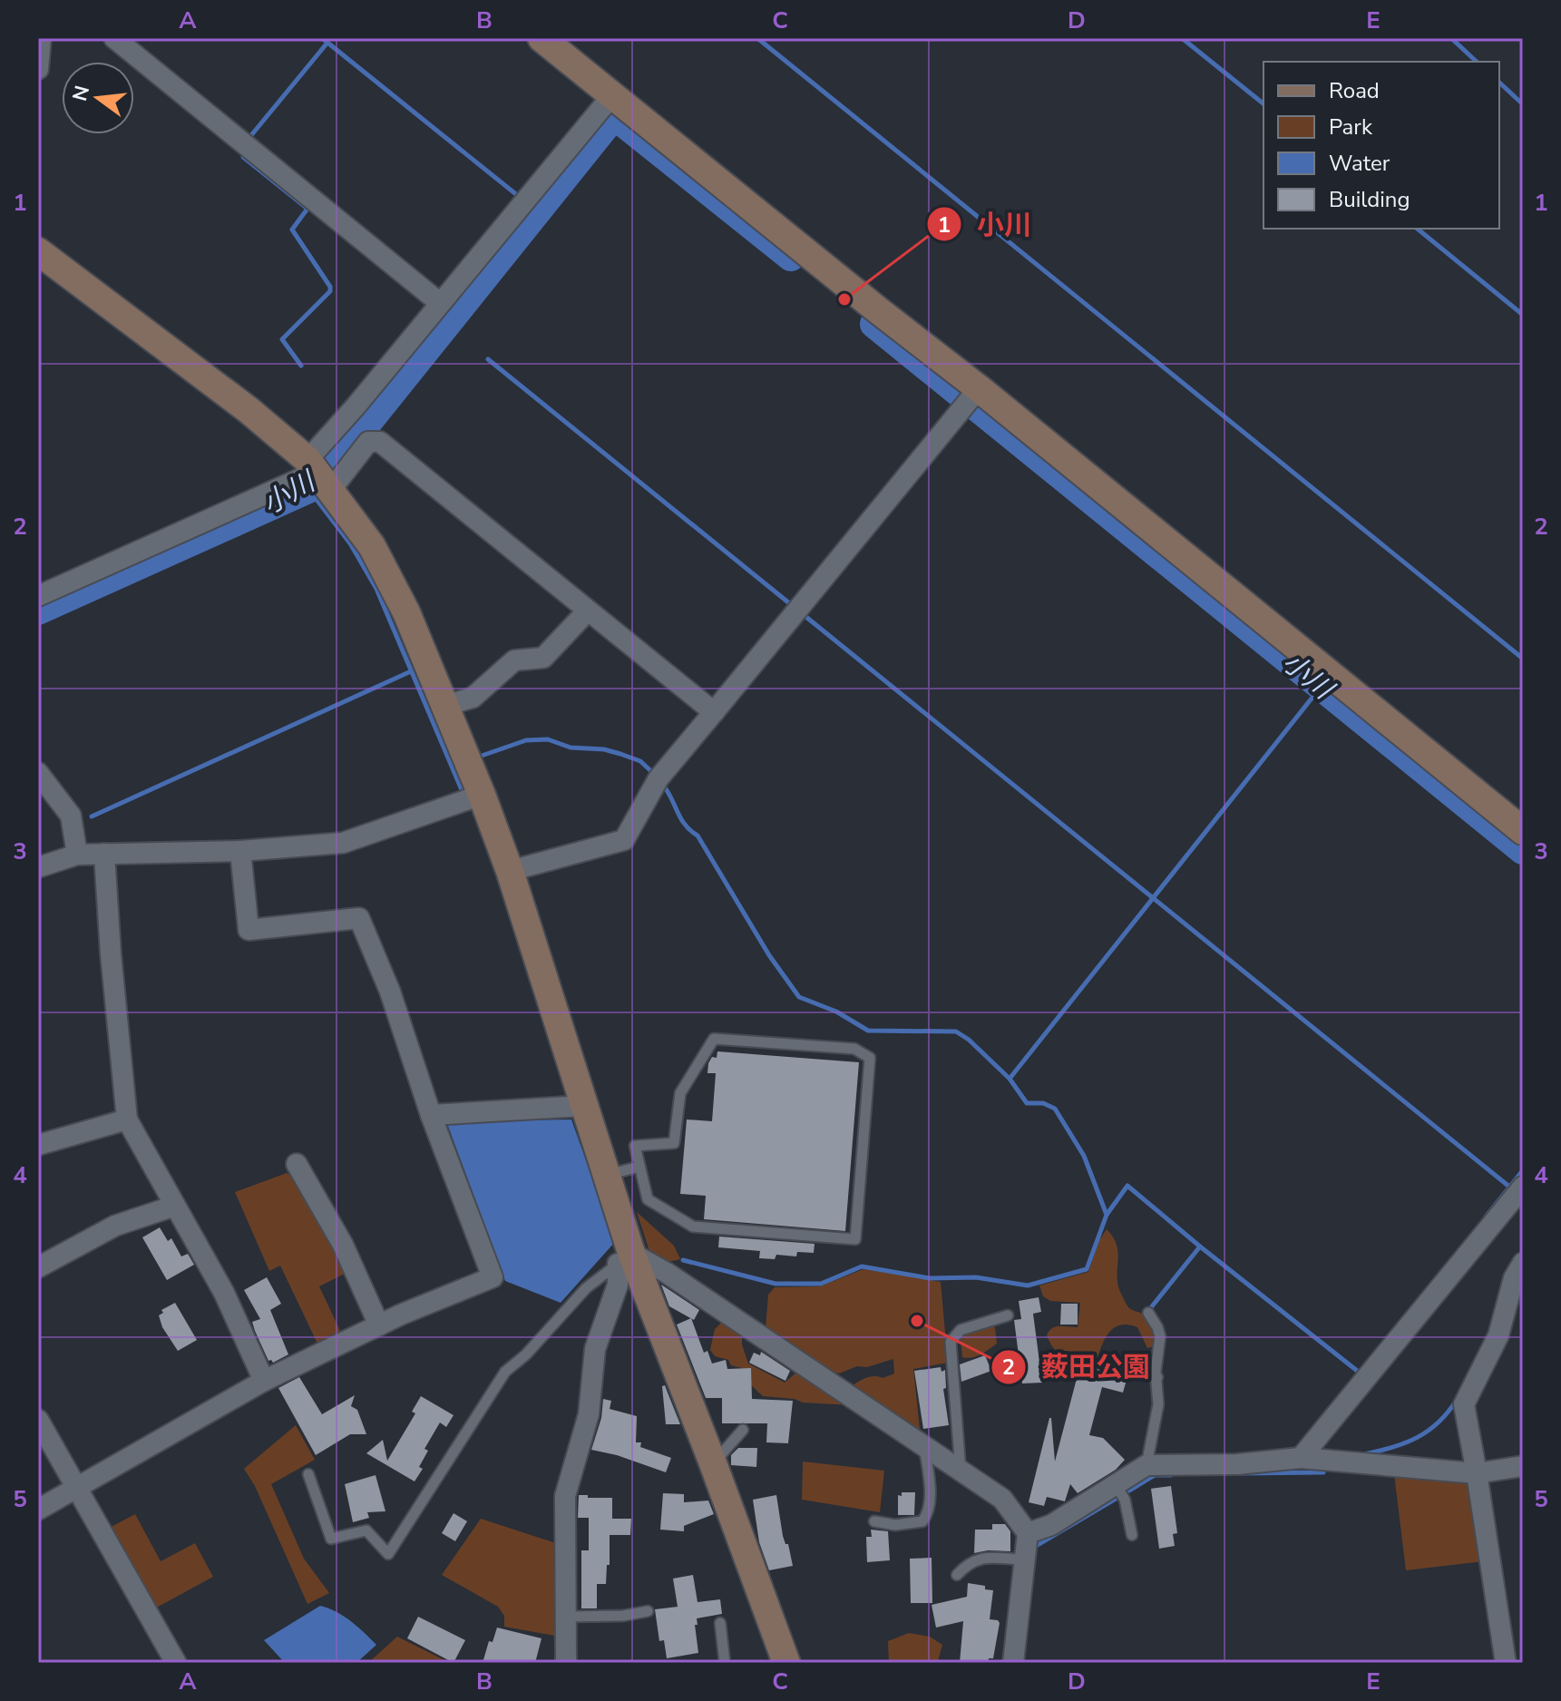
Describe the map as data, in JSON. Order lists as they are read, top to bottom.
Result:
{
  "water": ["小川"],
  "places": ["小川", "薮田公園"],
  "legend": [
    "Road",
    "Park",
    "Water",
    "Building"
  ],
  "north": "left",
  "grid": {
    "columns": [
      "A",
      "B",
      "C",
      "D",
      "E"
    ],
    "rows": [
      "1",
      "2",
      "3",
      "4",
      "5"
    ]
  }
}
